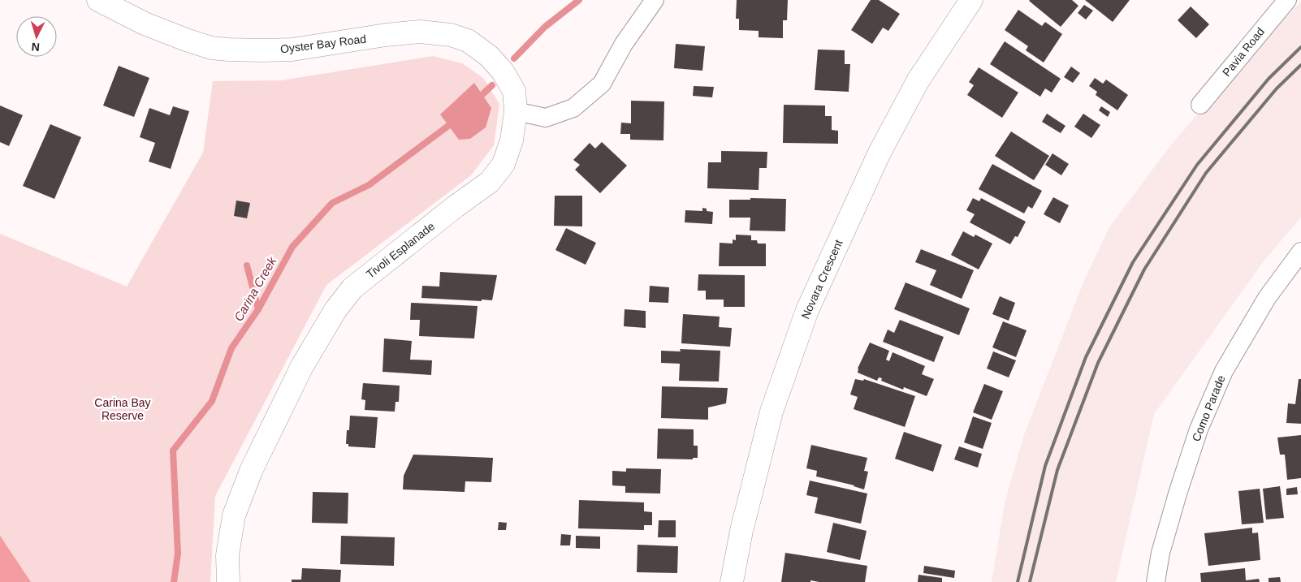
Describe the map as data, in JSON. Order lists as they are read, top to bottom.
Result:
{
  "streets": {
    "street": [
      "Oyster Bay Road",
      "Pavia Road",
      "Tivoli Esplanade",
      "Novara Crescent",
      "Como Parade"
    ]
  },
  "crossings": [
    ["Oyster Bay Road", "Tivoli Esplanade"]
  ],
  "water": ["Carina Creek"],
  "parks": ["Carina Bay Reserve"],
  "north": "bottom"
}
